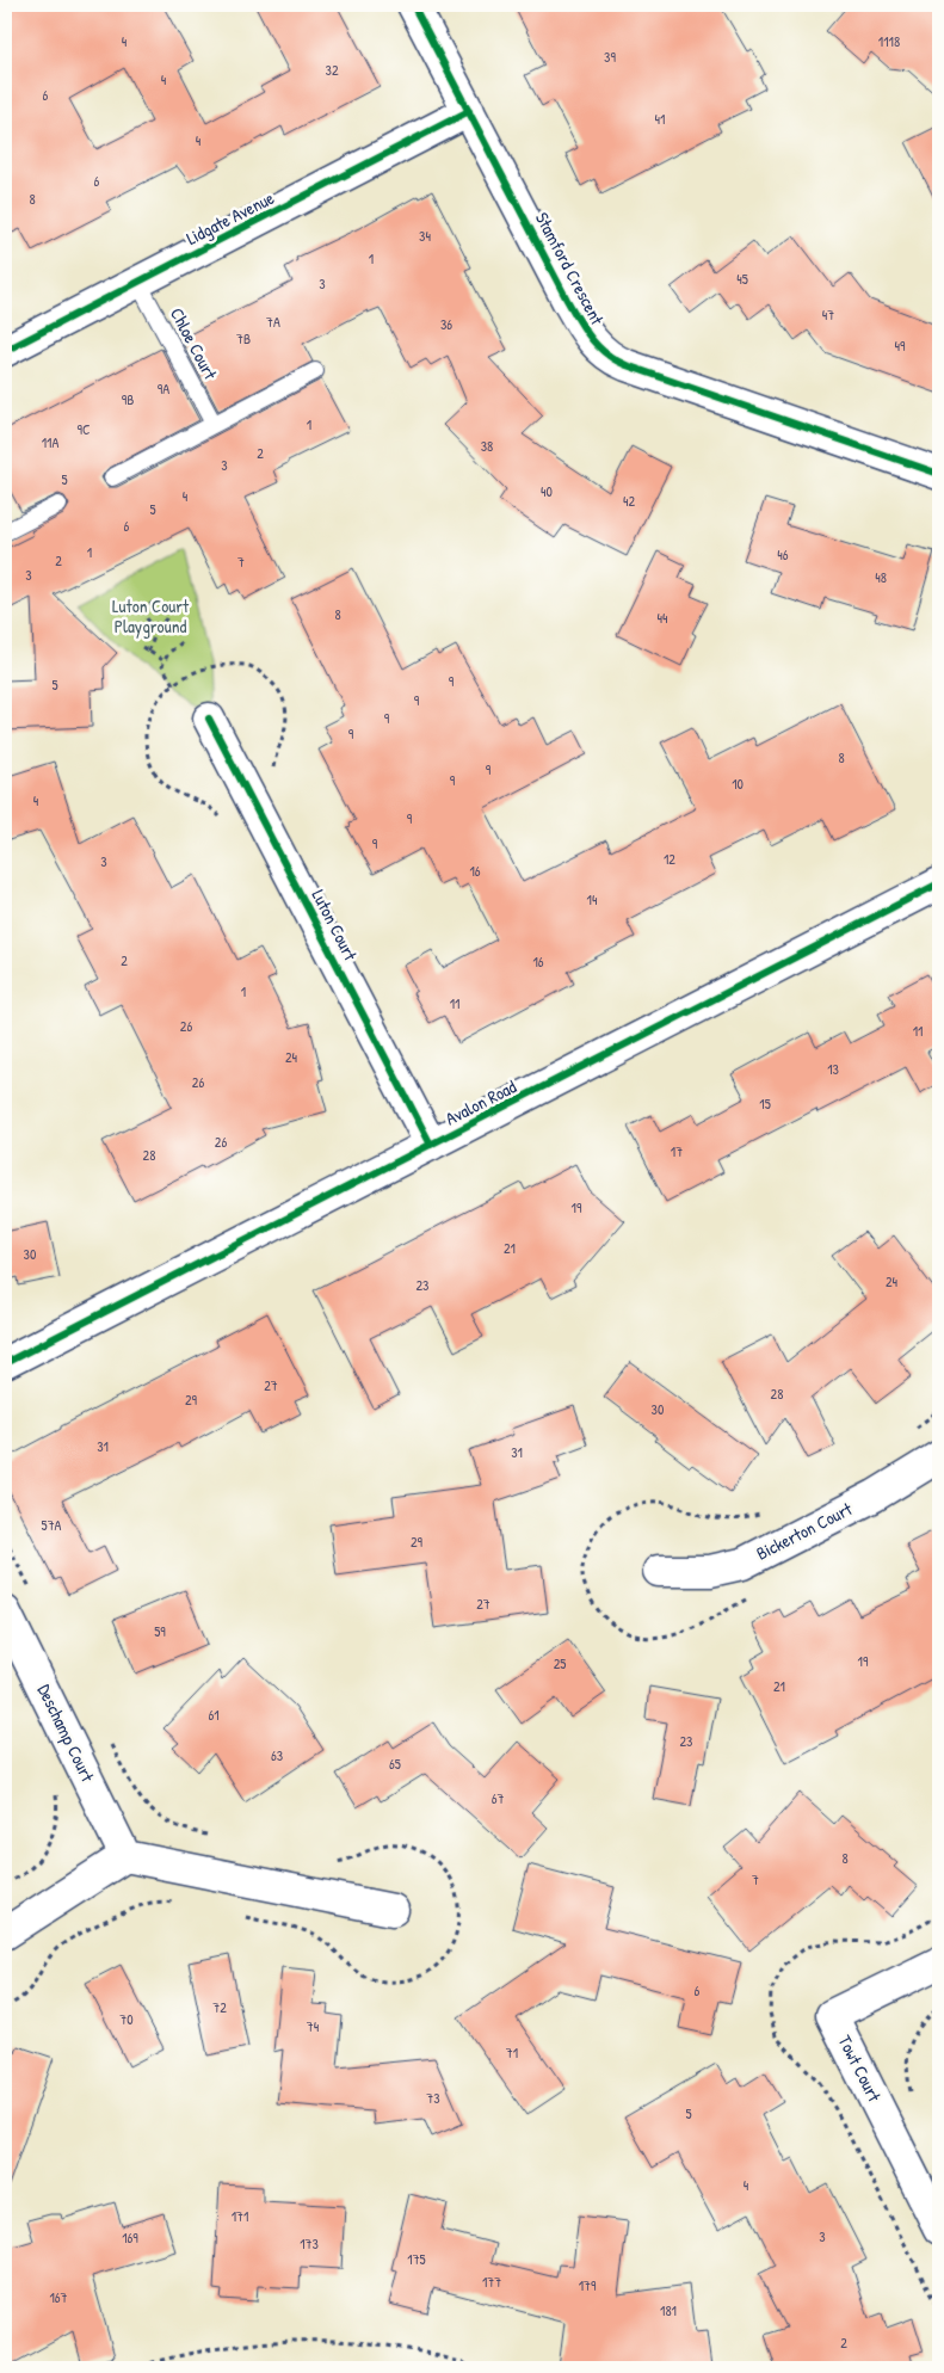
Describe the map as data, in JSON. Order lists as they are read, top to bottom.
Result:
{
  "streets": {
    "street": [
      "Lidgate Avenue",
      "Stamford Crescent",
      "Luton Court",
      "Avalon Road",
      "Bickerton Court",
      "Deschamp Court",
      "Towt Court"
    ],
    "lane": ["Chloe Court"]
  },
  "crossings": [
    ["Lidgate Avenue", "Stamford Crescent"],
    ["Lidgate Avenue", "Chloe Court"],
    ["Luton Court", "Avalon Road"]
  ],
  "parks": ["Luton Court Playground"],
  "house_numbers": [
    "4",
    "1118",
    "39",
    "32",
    "4",
    "6",
    "41",
    "4",
    "6",
    "8",
    "34",
    "1",
    "45",
    "3",
    "47",
    "7A",
    "36",
    "7B",
    "49",
    "9A",
    "9B",
    "1",
    "9C",
    "11A",
    "38",
    "2",
    "3",
    "5",
    "40",
    "4",
    "42",
    "5",
    "6",
    "1",
    "46",
    "2",
    "7",
    "3",
    "48",
    "8",
    "44",
    "9",
    "5",
    "9",
    "9",
    "9",
    "8",
    "9",
    "9",
    "10",
    "4",
    "9",
    "9",
    "12",
    "3",
    "16",
    "14",
    "2",
    "16",
    "1",
    "11",
    "26",
    "11",
    "24",
    "13",
    "26",
    "15",
    "26",
    "17",
    "28",
    "19",
    "21",
    "30",
    "24",
    "23",
    "27",
    "28",
    "29",
    "30",
    "31",
    "31",
    "57A",
    "29",
    "27",
    "59",
    "19",
    "25",
    "21",
    "61",
    "23",
    "63",
    "65",
    "67",
    "8",
    "7",
    "6",
    "72",
    "70",
    "74",
    "71",
    "73",
    "5",
    "4",
    "171",
    "3",
    "169",
    "173",
    "175",
    "177",
    "179",
    "167",
    "181",
    "2"
  ]
}
